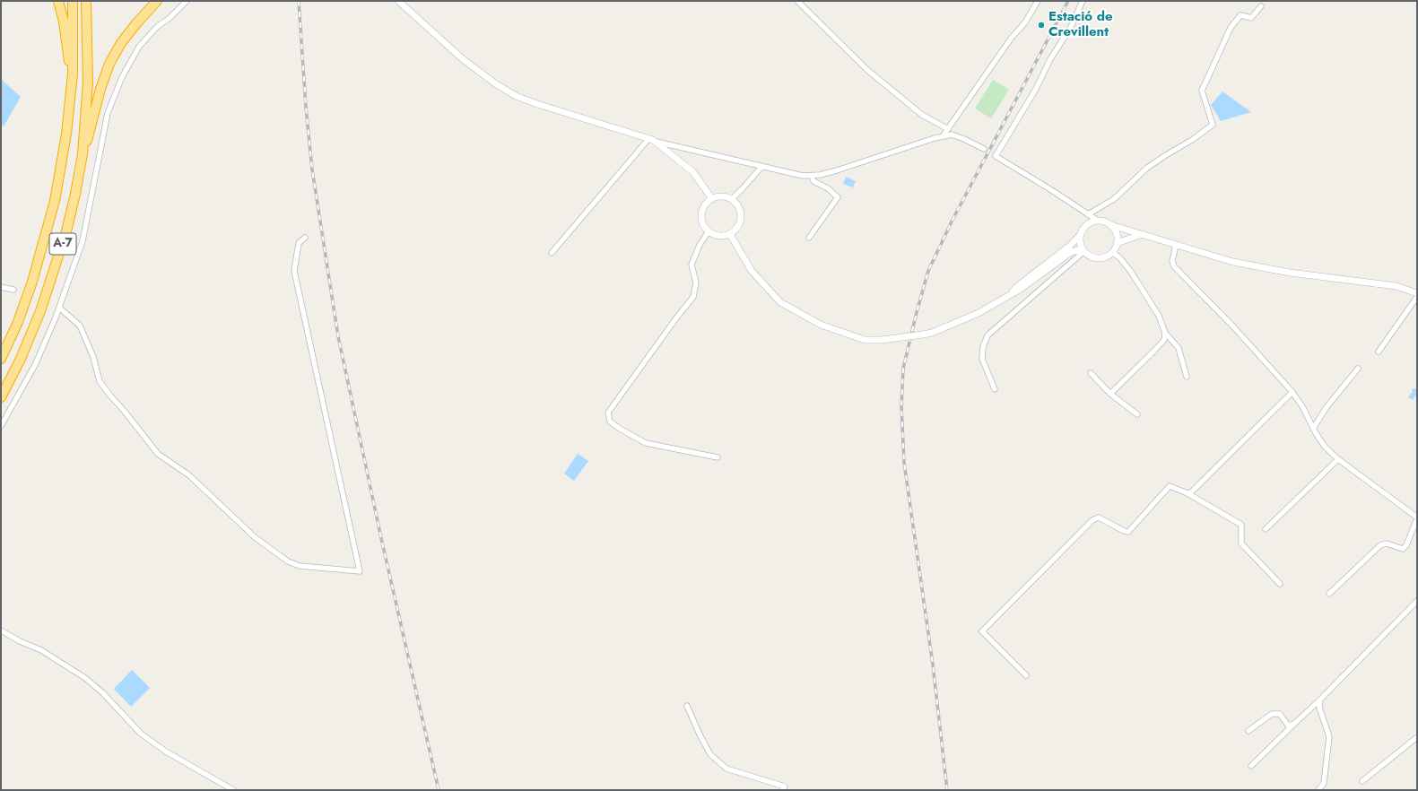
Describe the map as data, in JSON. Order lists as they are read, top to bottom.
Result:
{
  "streets": {
    "highway": ["A-7"]
  },
  "places": ["Estació de Crevillent"]
}
